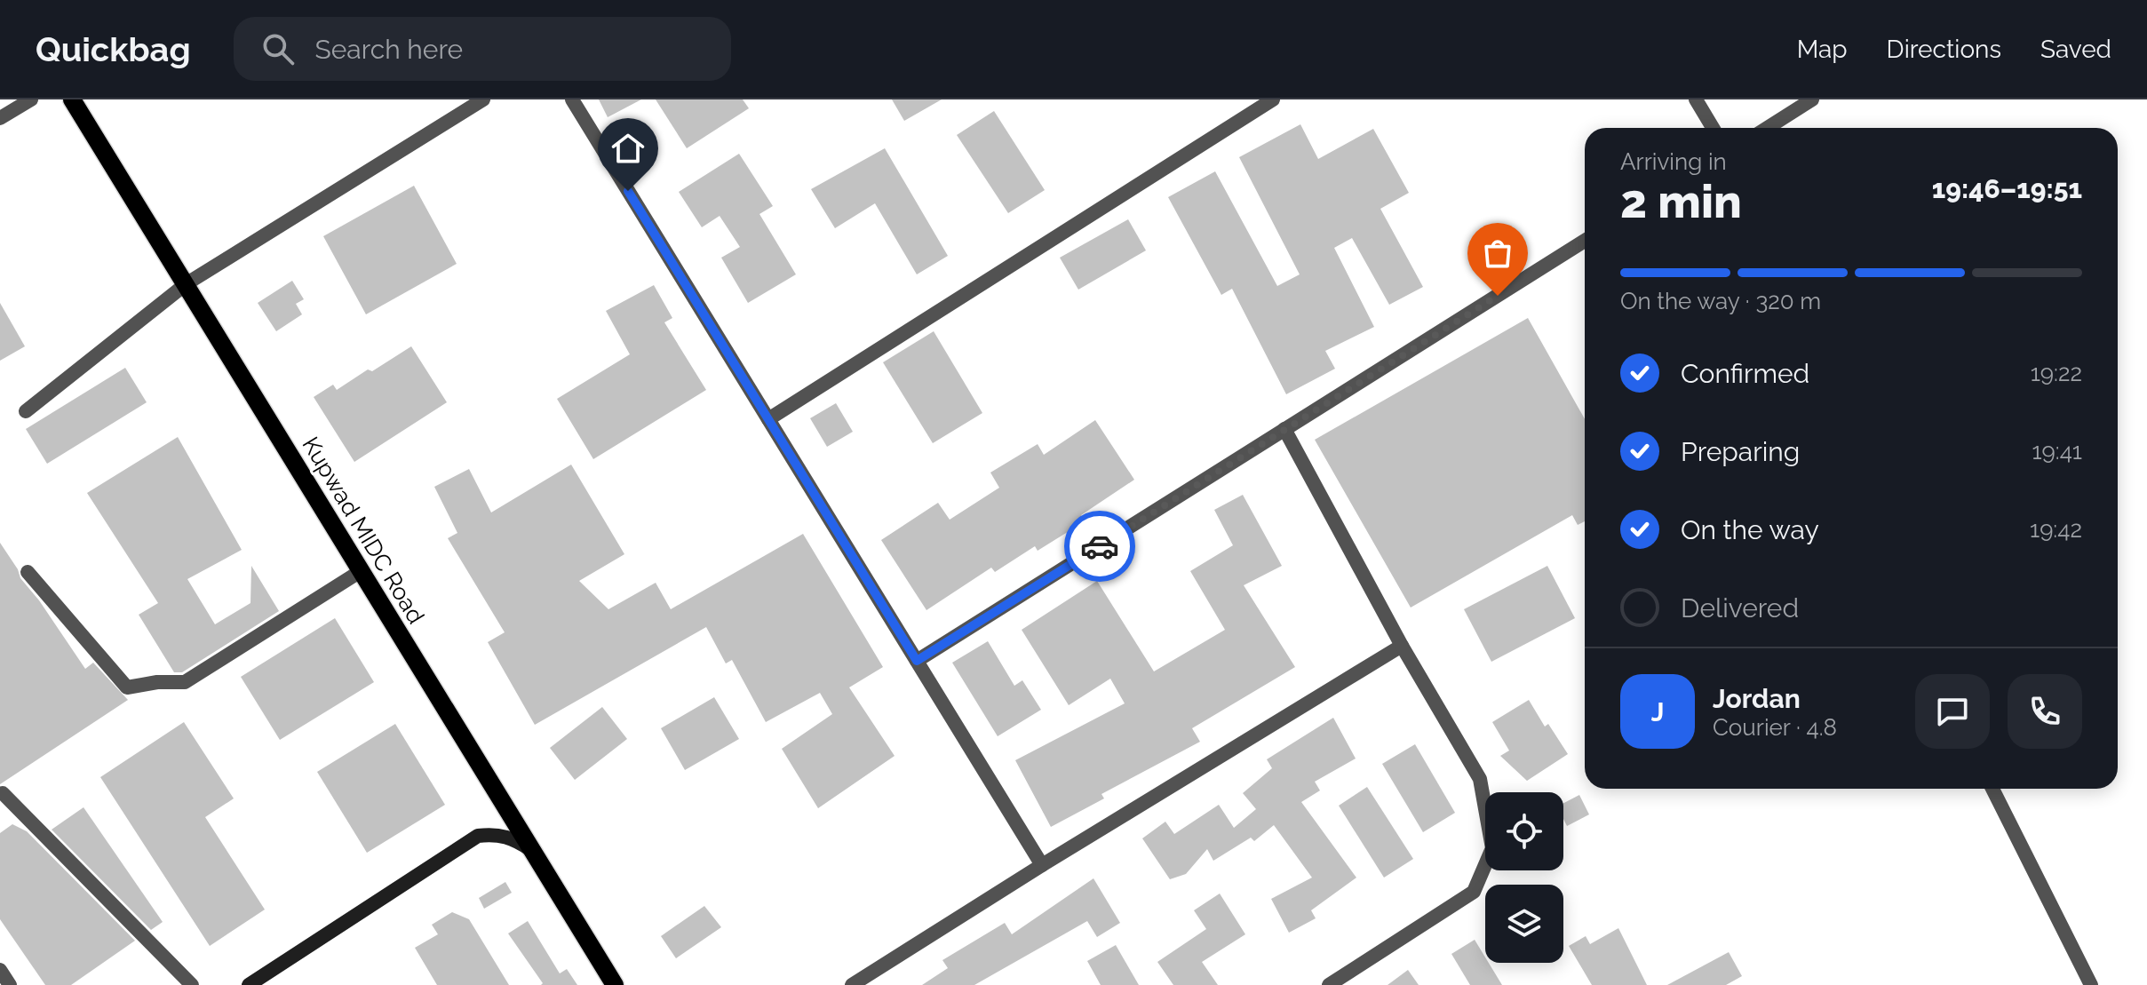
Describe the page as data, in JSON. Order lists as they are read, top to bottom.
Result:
{
  "streets": {
    "main road": ["Kupwad MIDC Road"]
  },
  "page": {
    "header": "Quickbag",
    "search": "Search here",
    "nav": ["Map", "Directions", "Saved"],
    "heading": ["2 min", "Arriving in", "19:46–19:51"],
    "panel": ["Jordan", "Courier · 4.8"],
    "bar": "On the way · 320 m",
    "list": [
      ["Confirmed", "19:22"],
      ["Preparing", "19:41"],
      ["On the way", "19:42"],
      "Delivered"
    ],
    "round": "J"
  }
}
